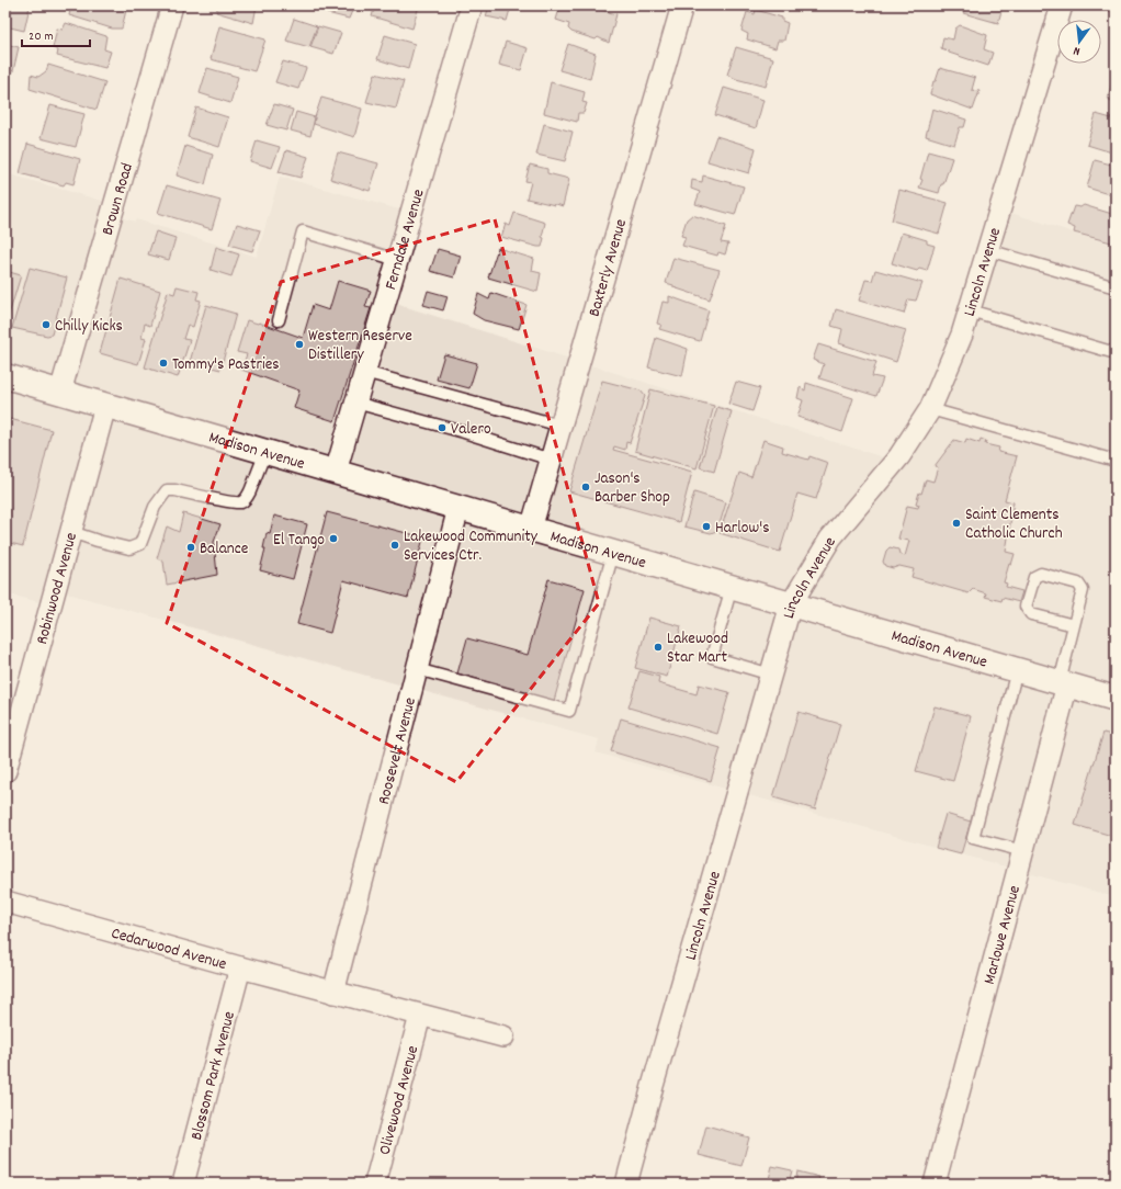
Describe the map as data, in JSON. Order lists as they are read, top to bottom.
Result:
{
  "streets": {
    "main road": ["Madison Avenue"],
    "street": [
      "Brown Road",
      "Ferndale Avenue",
      "Baxterly Avenue",
      "Lincoln Avenue",
      "Robinwood Avenue",
      "Roosevelt Avenue",
      "Marlowe Avenue",
      "Cedarwood Avenue",
      "Blossom Park Avenue",
      "Olivewood Avenue"
    ]
  },
  "crossings": [
    ["Brown Road", "Madison Avenue"],
    ["Ferndale Avenue", "Madison Avenue"],
    ["Baxterly Avenue", "Madison Avenue"],
    ["Lincoln Avenue", "Madison Avenue"],
    ["Madison Avenue", "Robinwood Avenue"],
    ["Madison Avenue", "Roosevelt Avenue"],
    ["Madison Avenue", "Marlowe Avenue"],
    ["Roosevelt Avenue", "Cedarwood Avenue"],
    ["Cedarwood Avenue", "Blossom Park Avenue"]
  ],
  "places": [
    "Chilly Kicks",
    "Western Reserve Distillery",
    "Tommy's Pastries",
    "Valero",
    "Jason's Barber Shop",
    "Saint Clements Catholic Church",
    "Harlow's",
    "El Tango",
    "Lakewood Community Services Ctr.",
    "Balance",
    "Lakewood Star Mart"
  ],
  "scale_bar": "20 m",
  "north": "bottom"
}
